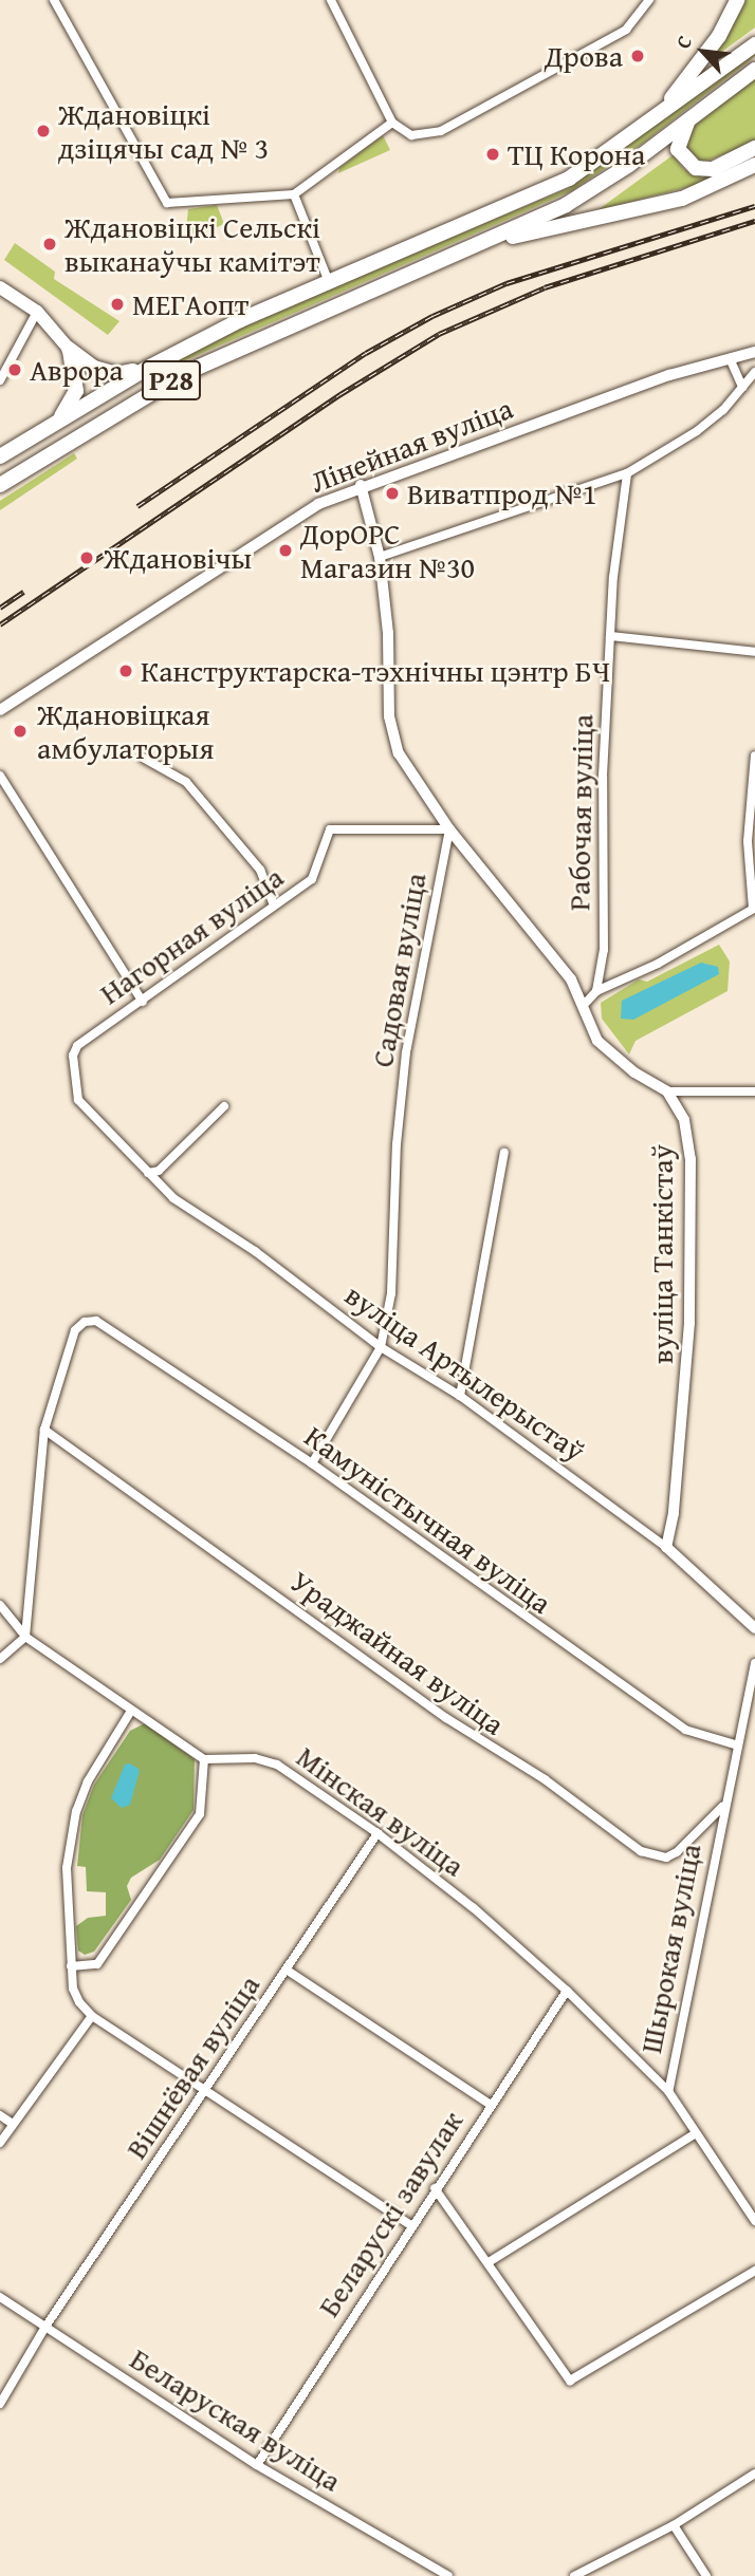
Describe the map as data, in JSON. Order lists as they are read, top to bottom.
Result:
{
  "streets": {
    "highway": ["Р28"],
    "street": [
      "Лінейная вуліца",
      "Рабочая вуліца",
      "Нагорная вуліца",
      "Садовая вуліца",
      "вуліца Танкістаў",
      "вуліца Артылерыстаў",
      "Камуністычная вуліца",
      "Ураджайная вуліца",
      "Мінская вуліца",
      "Шырокая вуліца",
      "Вішнёвая вуліца",
      "Беларускі завулак",
      "Беларуская вуліца"
    ]
  },
  "crossings": [
    ["Нагорная вуліца", "Садовая вуліца"],
    ["Нагорная вуліца", "вуліца Артылерыстаў"],
    ["Садовая вуліца", "вуліца Артылерыстаў"],
    ["Садовая вуліца", "Камуністычная вуліца"],
    ["вуліца Танкістаў", "вуліца Артылерыстаў"],
    ["Камуністычная вуліца", "Ураджайная вуліца"],
    ["Камуністычная вуліца", "Шырокая вуліца"],
    ["Ураджайная вуліца", "Шырокая вуліца"],
    ["Мінская вуліца", "Шырокая вуліца"],
    ["Мінская вуліца", "Вішнёвая вуліца"],
    ["Мінская вуліца", "Беларускі завулак"],
    ["Вішнёвая вуліца", "Беларуская вуліца"],
    ["Беларускі завулак", "Беларуская вуліца"]
  ],
  "places": [
    "Дрова",
    "Ждановіцкі дзіцячы сад № 3",
    "ТЦ Корона",
    "Ждановіцкі Сельскі выканаўчы камітэт",
    "МЕГАопт",
    "Аврора",
    "Виватпрод №1",
    "ДорОРС Магазин №30",
    "Ждановічы",
    "Канструктарска-тэхнічны цэнтр БЧ",
    "Ждановіцкая амбулаторыя"
  ],
  "north": "top left"
}
